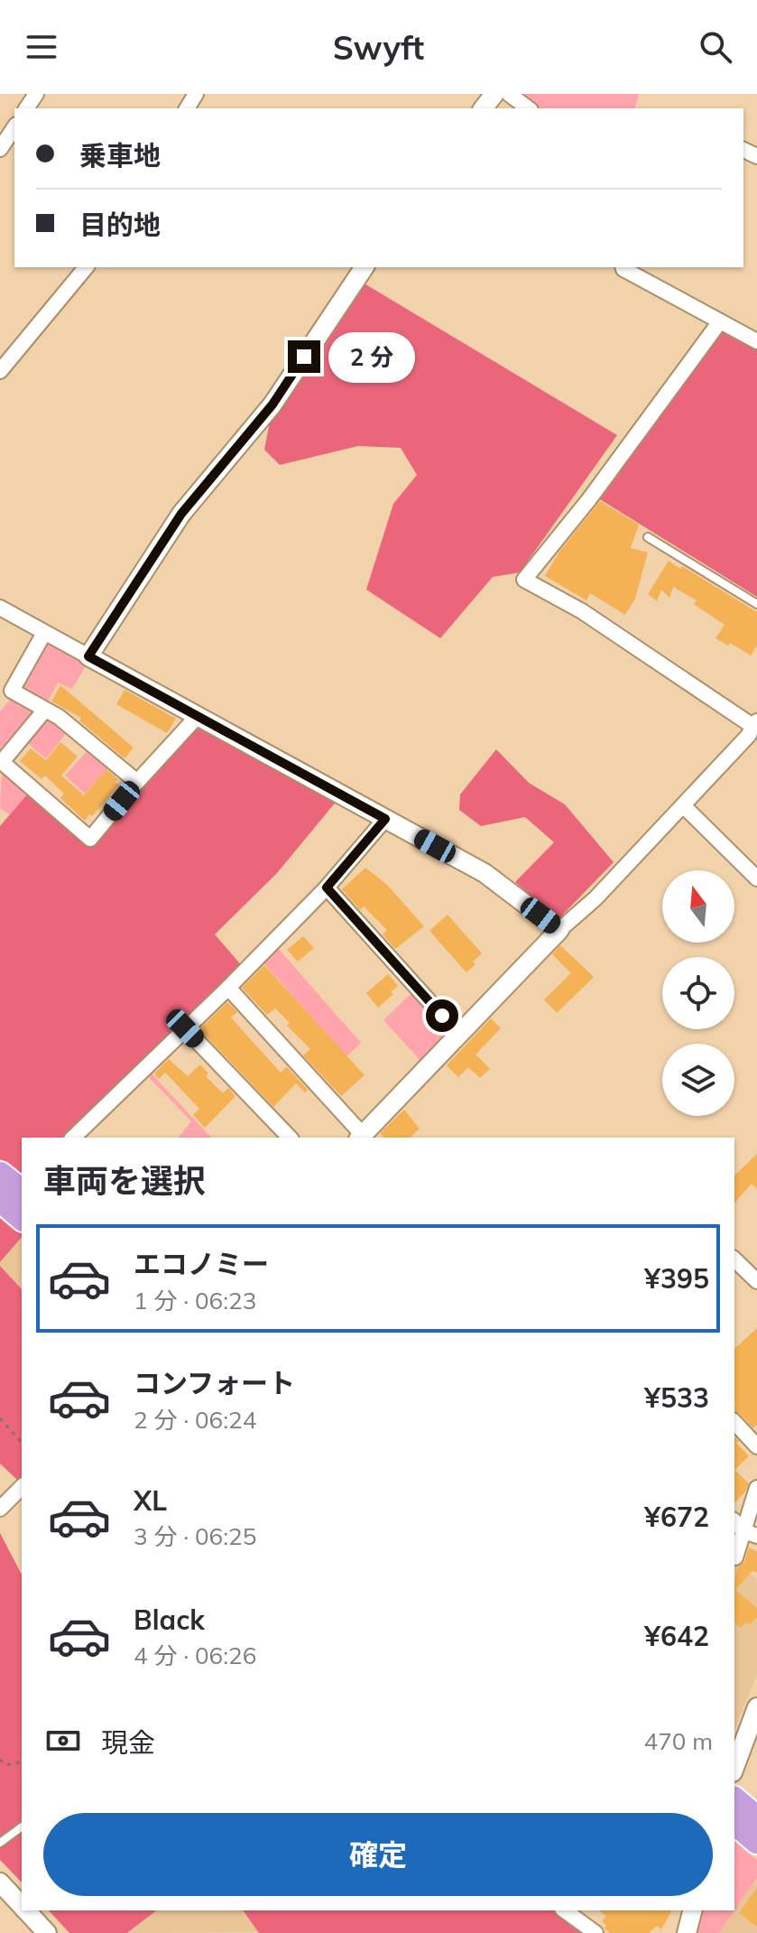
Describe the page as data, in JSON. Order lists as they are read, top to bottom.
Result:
{
  "north": "top",
  "page": {
    "header": "Swyft",
    "banner": ["乗車地", "目的地"],
    "bubble": "2 分",
    "heading": "車両を選択",
    "list": [
      {
        "name": "エコノミー",
        "note": "1 分 · 06:23",
        "value": "¥395"
      },
      {
        "name": "コンフォート",
        "note": "2 分 · 06:24",
        "value": "¥533"
      },
      {
        "name": "XL",
        "note": "3 分 · 06:25",
        "value": "¥672"
      },
      {
        "name": "Black",
        "note": "4 分 · 06:26",
        "value": "¥642"
      }
    ],
    "pay": ["現金", "470 m"],
    "buttons": "確定"
  }
}
